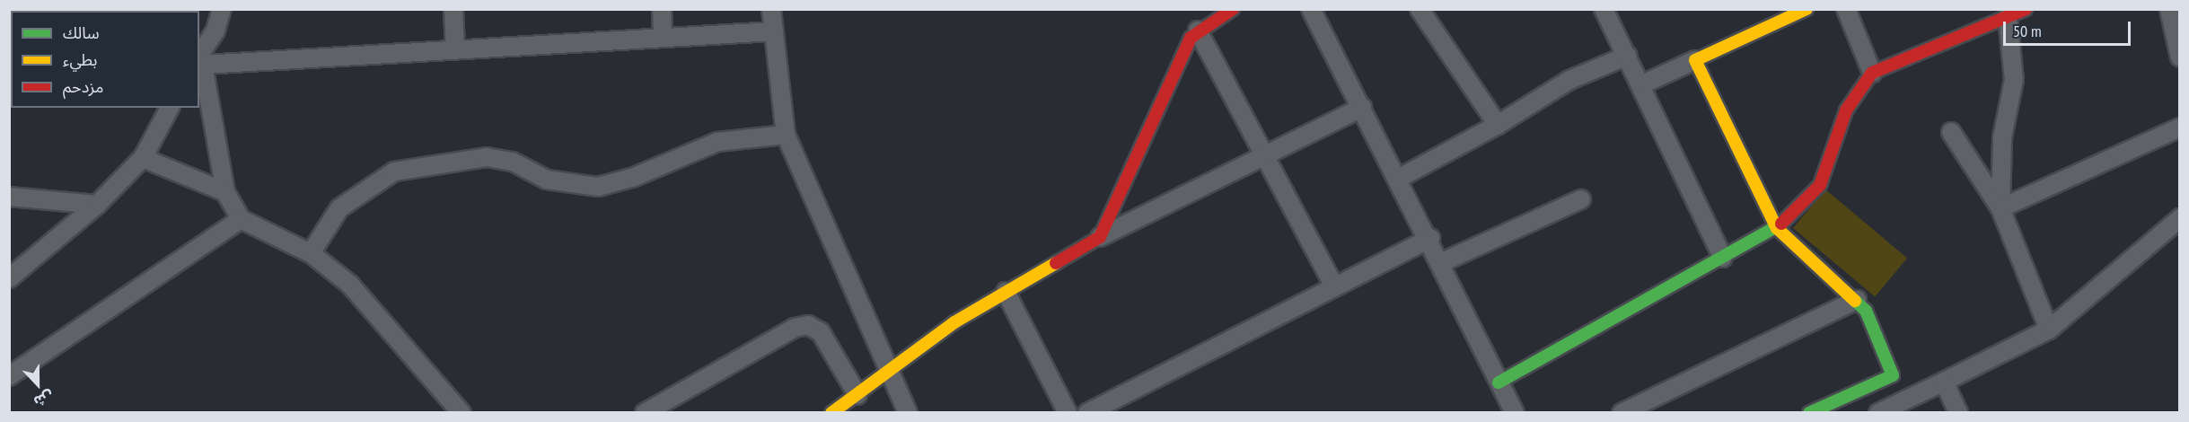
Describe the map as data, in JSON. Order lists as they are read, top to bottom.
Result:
{
  "legend": ["سالك", "بطيء", "مزدحم"],
  "scale_bar": "50 m",
  "north": "bottom"
}
